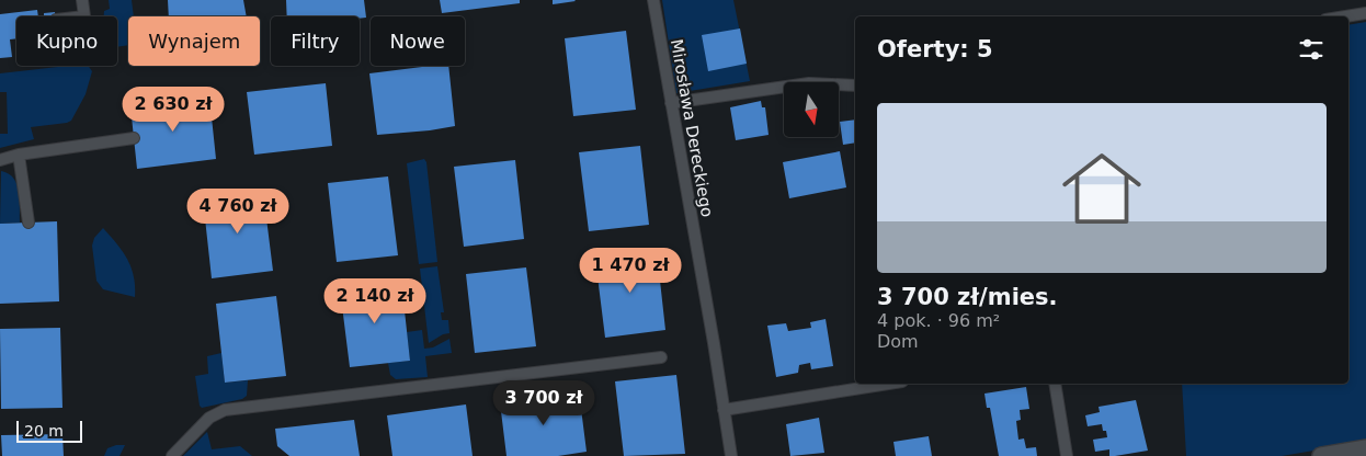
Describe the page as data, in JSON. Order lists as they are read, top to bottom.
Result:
{
  "streets": {
    "lane": ["Mirosława Dereckiego"]
  },
  "scale_bar": "20 m",
  "north": "bottom",
  "page": {
    "chip": [
      "Kupno",
      "Wynajem",
      "Filtry",
      "Nowe"
    ],
    "heading": "Oferty: 5",
    "list": [
      {
        "name": "3 700 zł/mies.",
        "note": "4 pok. · 96 m² · Dom"
      }
    ],
    "price": [
      "2 630 zł",
      "4 760 zł",
      "1 470 zł",
      "2 140 zł",
      "3 700 zł"
    ],
    "scale": "20 m"
  }
}
